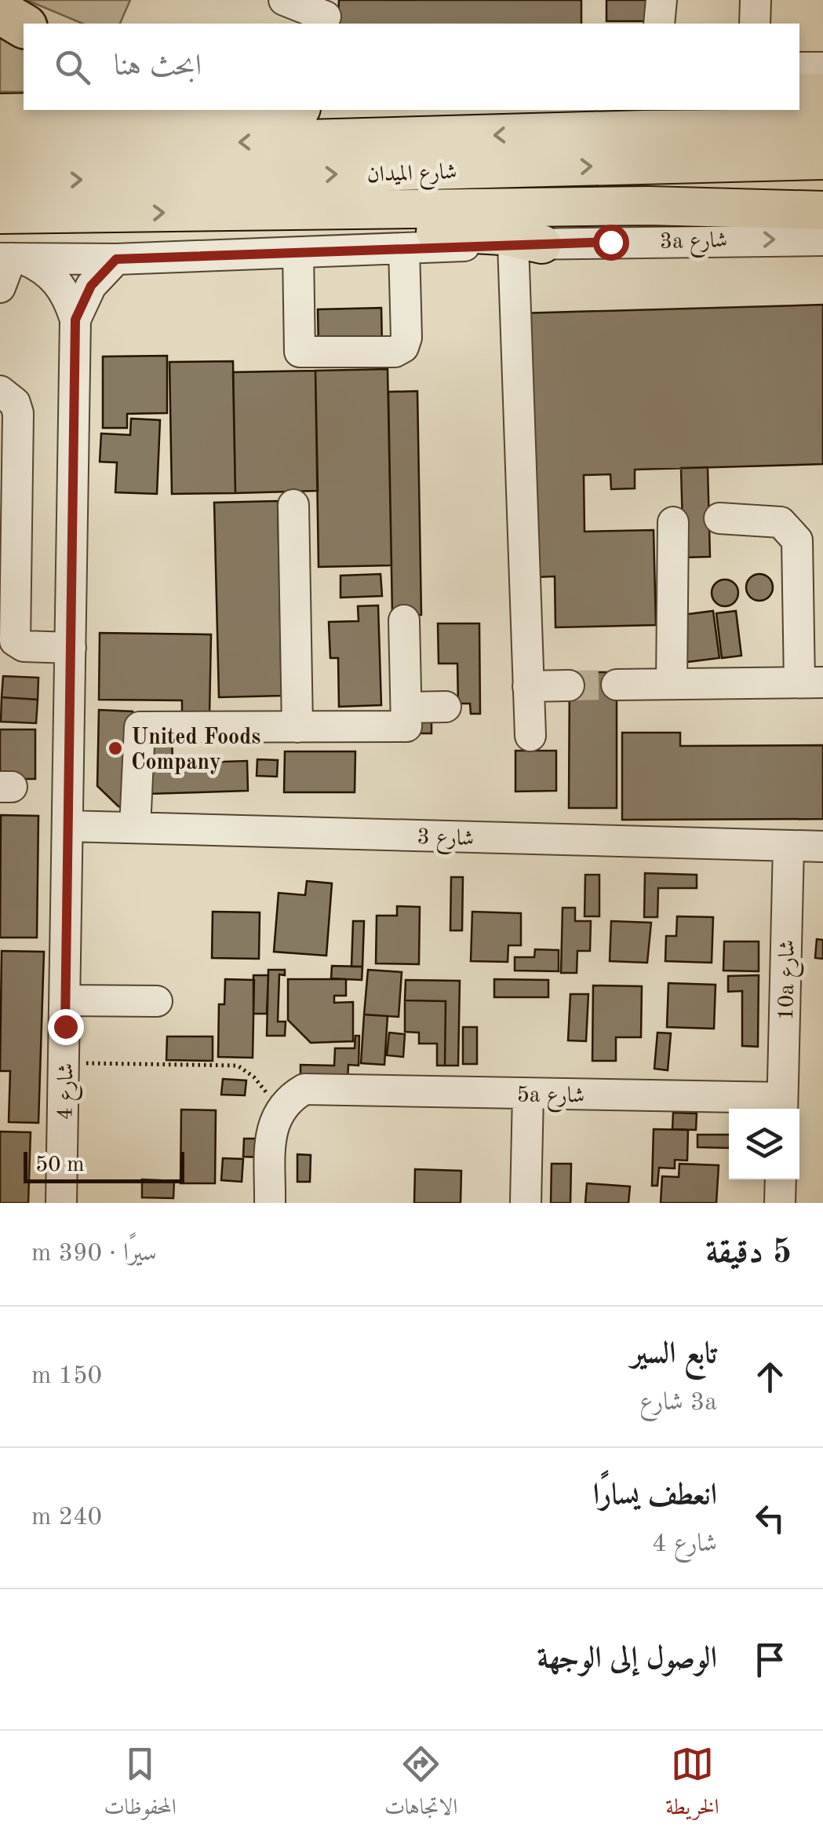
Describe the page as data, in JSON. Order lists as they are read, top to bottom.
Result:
{
  "streets": {
    "main road": ["شارع الميدان"],
    "street": [
      "3a شارع",
      "شارع 3",
      "10a شارع",
      "شارع 4",
      "5a شارع"
    ]
  },
  "crossings": [
    ["3a شارع", "شارع 4"],
    ["شارع 3", "10a شارع"],
    ["شارع 3", "شارع 4"],
    ["10a شارع", "5a شارع"]
  ],
  "one_way": ["3a شارع"],
  "places": ["United Foods Company"],
  "scale_bar": "50 m",
  "page": {
    "search": "ابحث هنا",
    "scale": "50 m",
    "heading": ["5 دقيقة", "سيرًا · 390 m"],
    "list": [
      ["تابع السير", "3a شارع", "150 m"],
      ["انعطف يسارًا", "شارع 4", "240 m"],
      "الوصول إلى الوجهة"
    ],
    "nav": ["الخريطة", "الاتجاهات", "المحفوظات"]
  }
}
